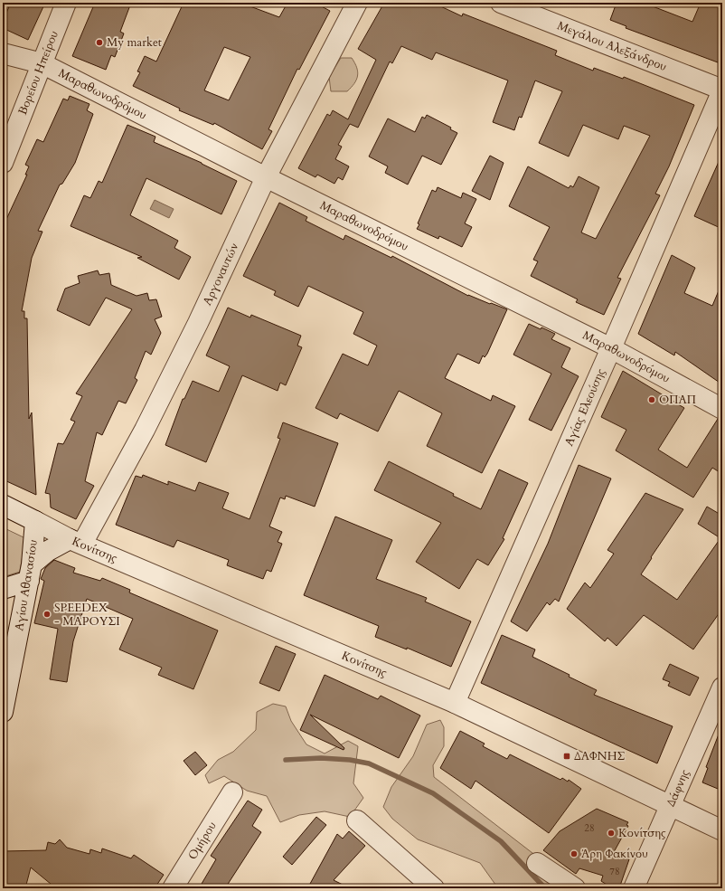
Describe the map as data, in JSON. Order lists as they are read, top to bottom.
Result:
{
  "streets": {
    "street": [
      "Μεγάλου Αλεξάνδρου",
      "Βορείου Ηπείρου",
      "Μαραθωνοδρόμου",
      "Αργοναυτών",
      "Αγίας Ελεούσης",
      "Κονίτσης",
      "Αγίου Αθανασίου",
      "Δάφνης",
      "Ομήρου"
    ]
  },
  "crossings": [
    ["Μεγάλου Αλεξάνδρου", "Αγίας Ελεούσης"],
    ["Βορείου Ηπείρου", "Μαραθωνοδρόμου"],
    ["Μαραθωνοδρόμου", "Αργοναυτών"],
    ["Μαραθωνοδρόμου", "Αγίας Ελεούσης"],
    ["Αργοναυτών", "Κονίτσης"],
    ["Αγίας Ελεούσης", "Κονίτσης"],
    ["Κονίτσης", "Αγίου Αθανασίου"],
    ["Κονίτσης", "Δάφνης"]
  ],
  "places": {
    "other": [
      "My market",
      "ΟΠΑΠ",
      "SPEEDEX - ΜΑΡΟΥΣΙ",
      "Κονίτσης",
      "Άρη Φακίνου"
    ],
    "transit": ["ΔΑΦΝΗΣ"]
  },
  "house_numbers": ["28", "78"]
}
